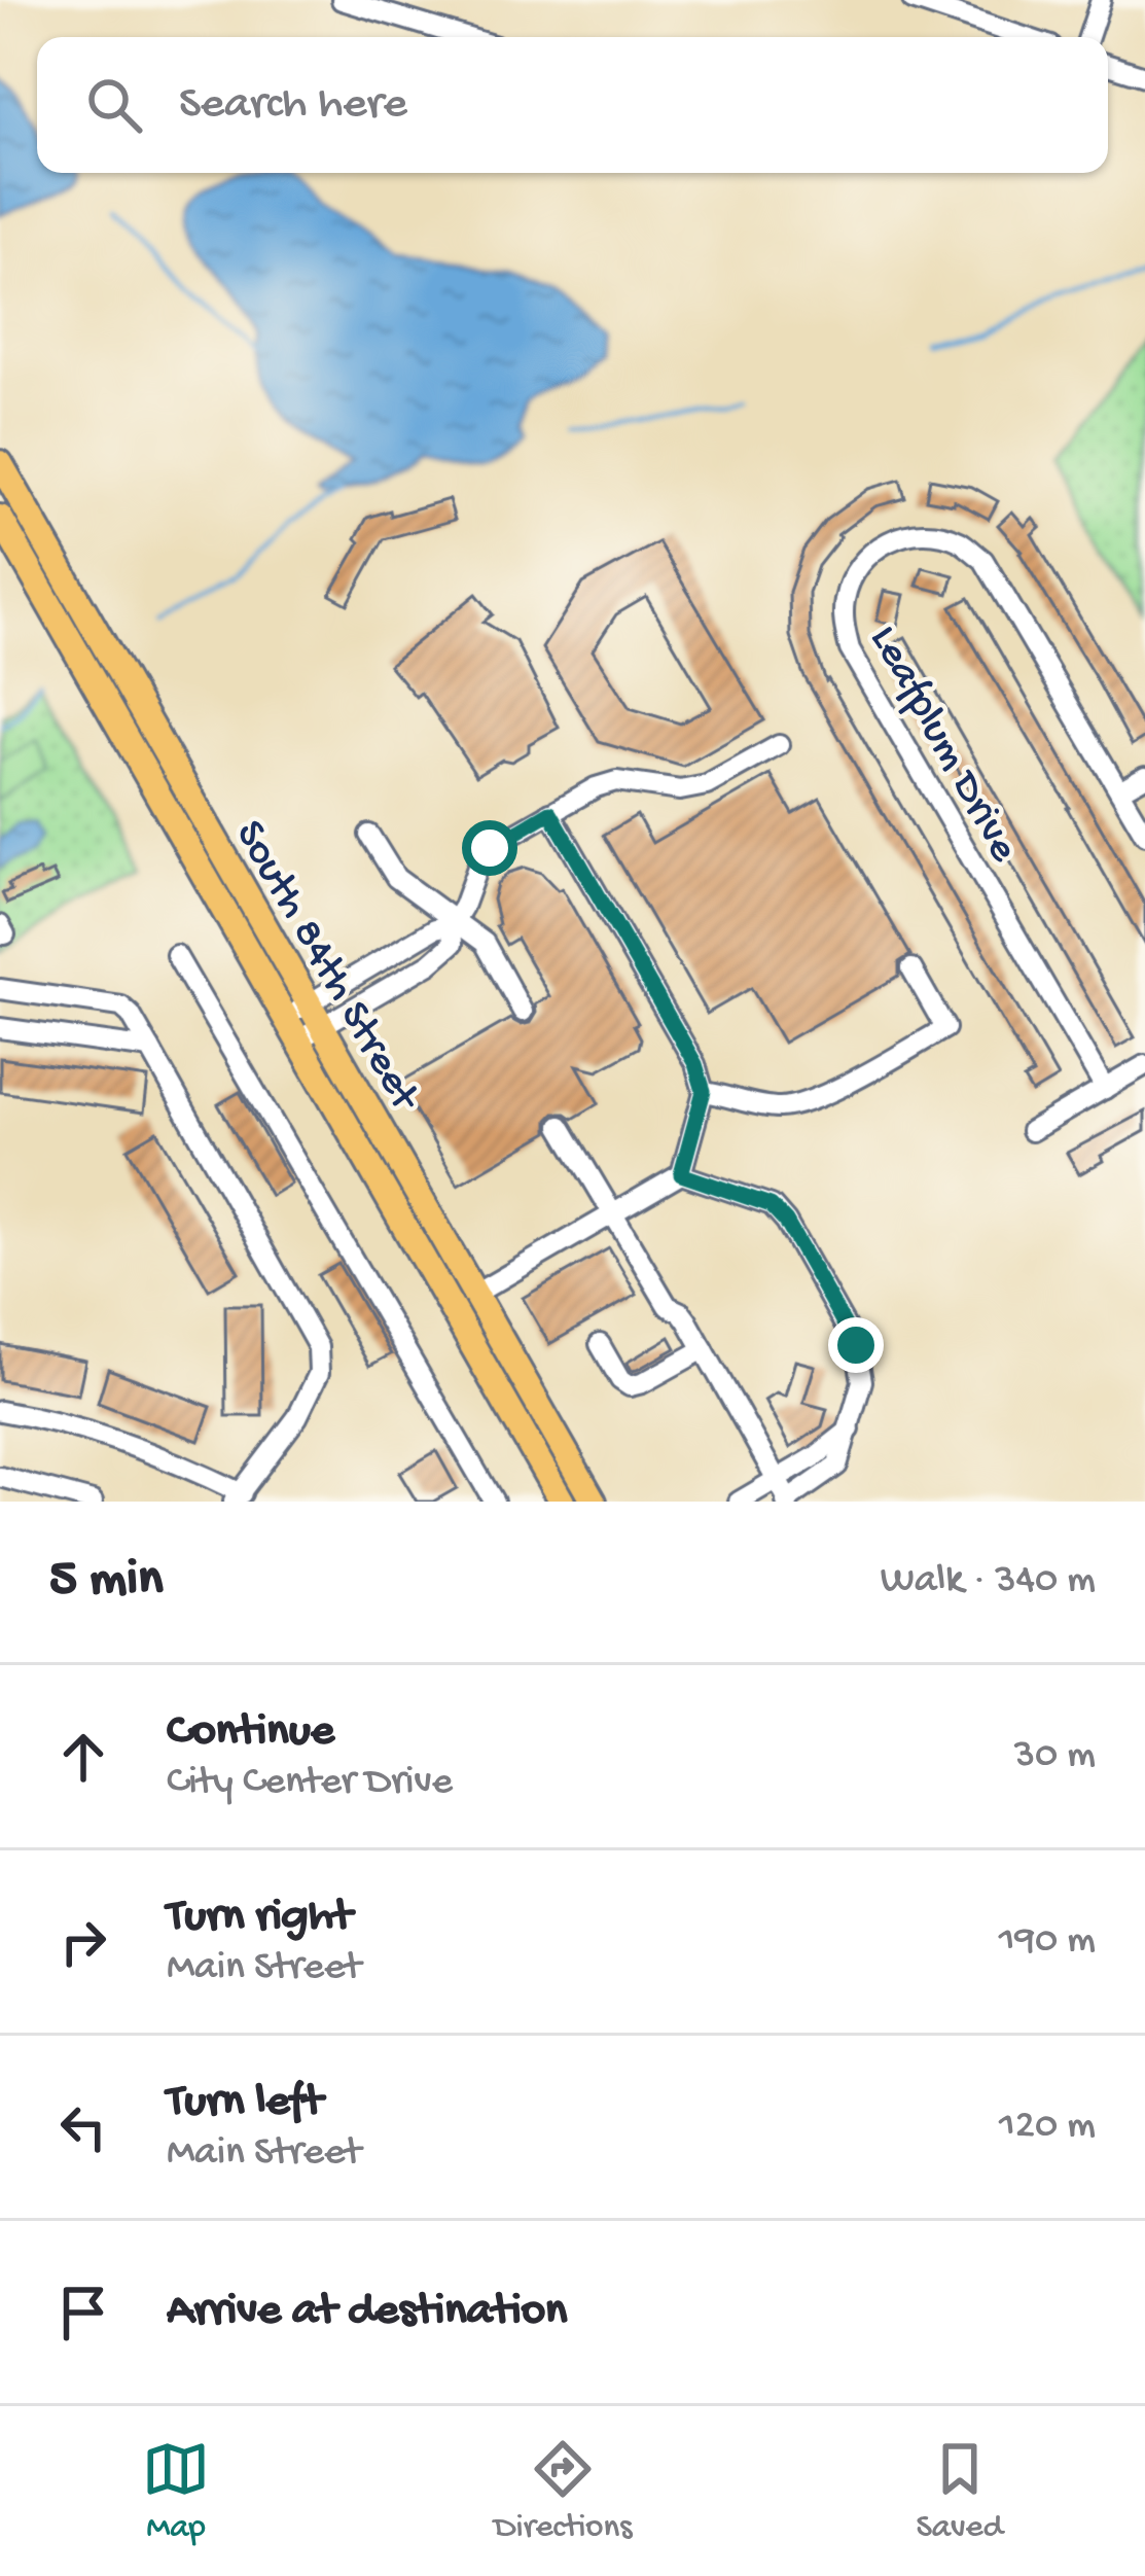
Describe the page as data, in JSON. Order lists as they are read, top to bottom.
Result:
{
  "streets": {
    "main road": ["South 84th Street"],
    "street": ["Leafplum Drive"]
  },
  "page": {
    "search": "Search here",
    "heading": ["5 min", "Walk · 340 m"],
    "list": [
      ["Continue", "City Center Drive", "30 m"],
      ["Turn right", "Main Street", "190 m"],
      ["Turn left", "Main Street", "120 m"],
      "Arrive at destination"
    ],
    "nav": ["Map", "Directions", "Saved"]
  }
}
